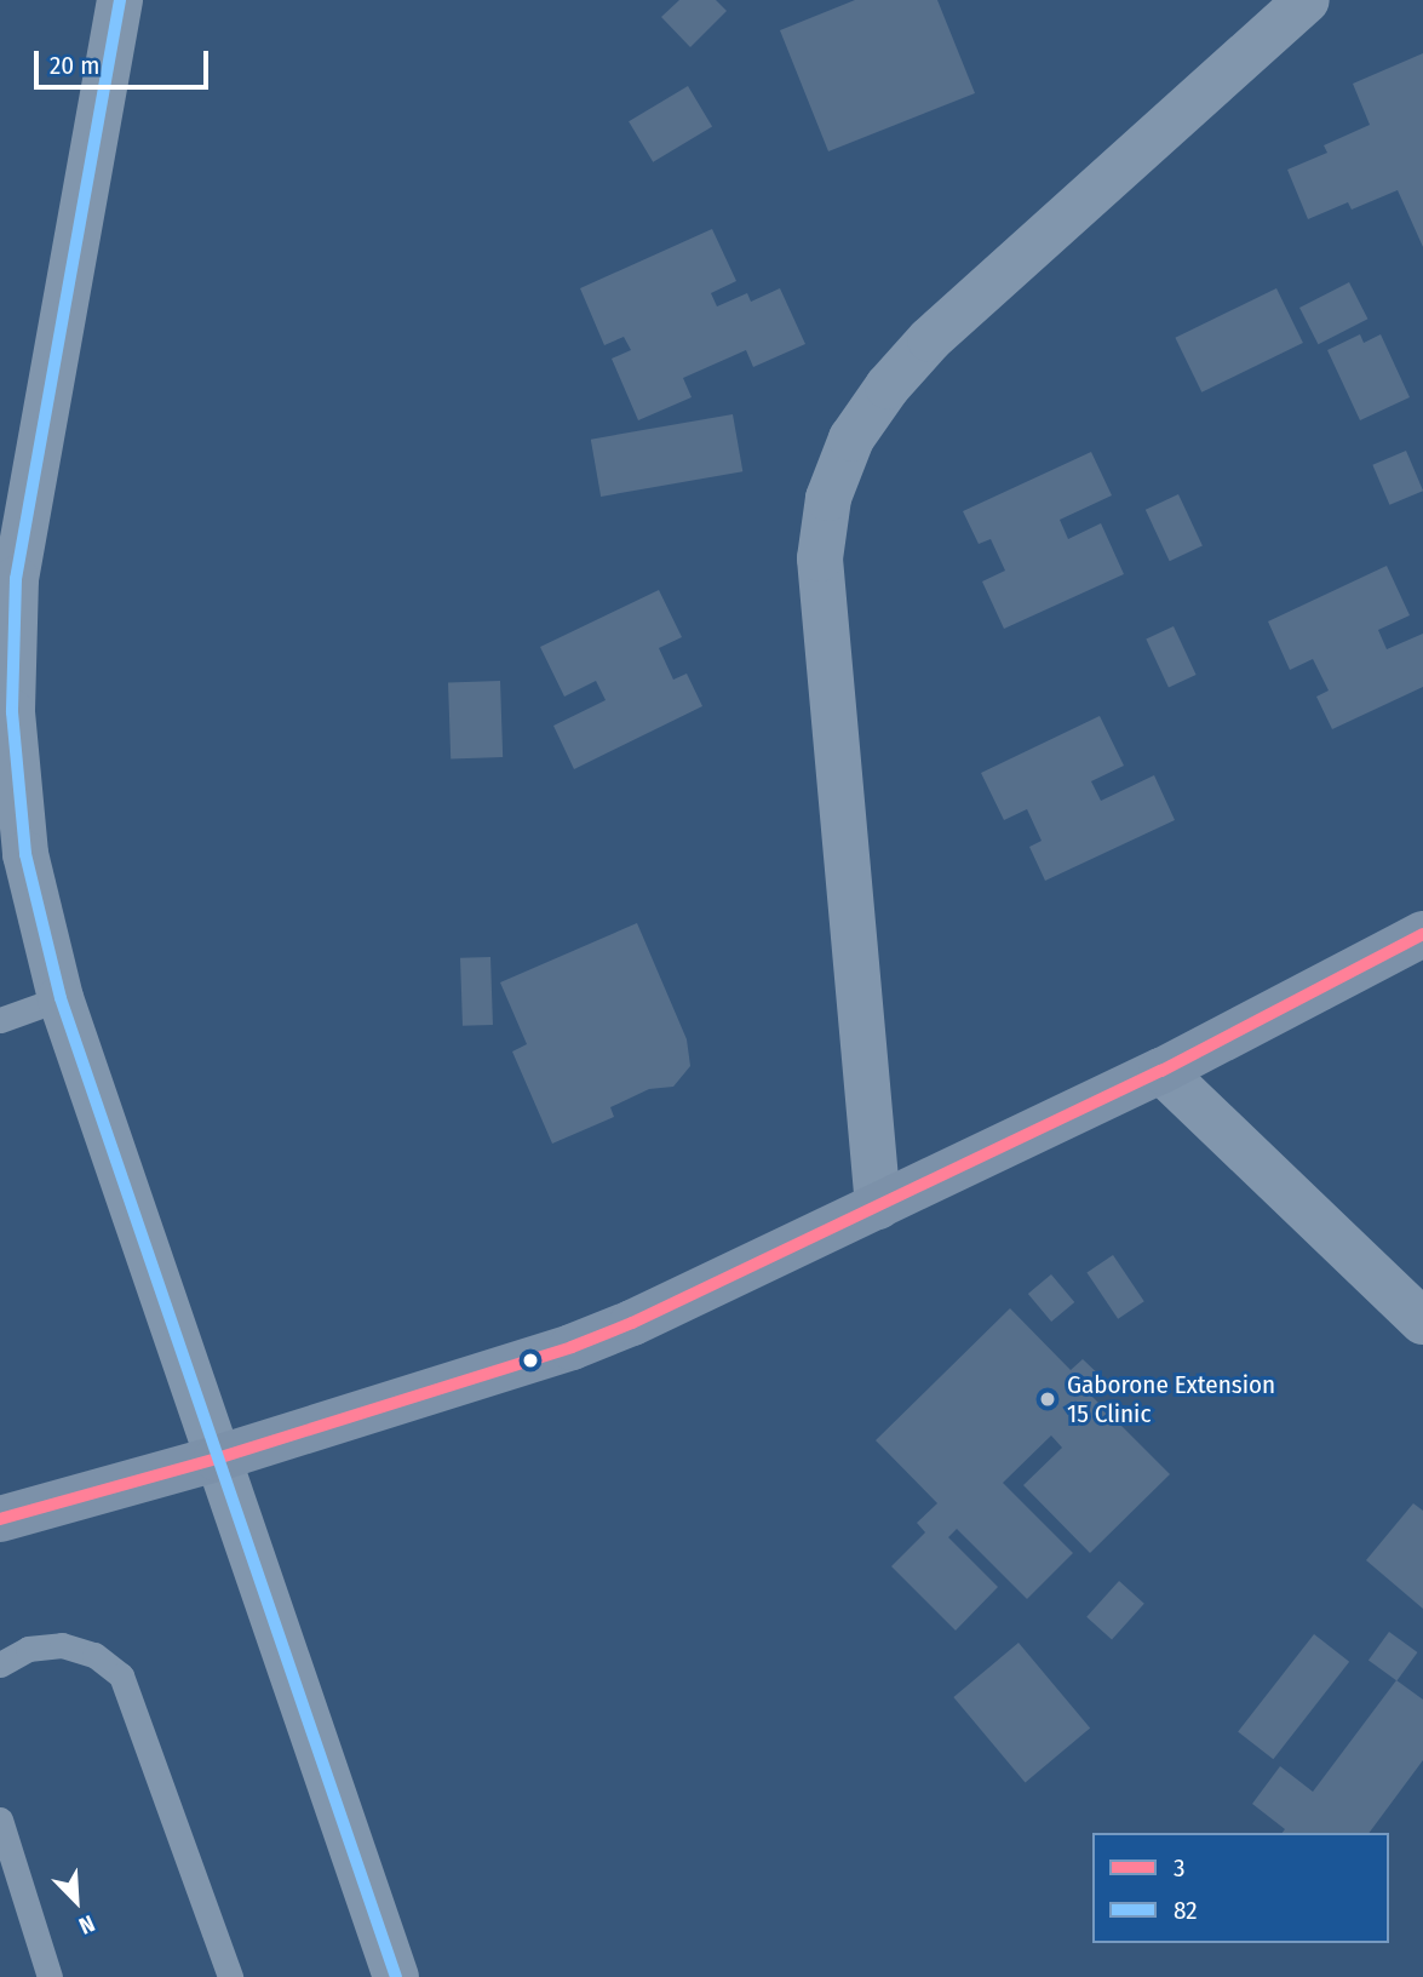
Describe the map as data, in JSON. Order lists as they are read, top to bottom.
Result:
{
  "places": ["Gaborone Extension 15 Clinic"],
  "lines": ["transit line 82", "transit line 3"],
  "legend": ["3", "82"],
  "scale_bar": "20 m",
  "north": "bottom right"
}
